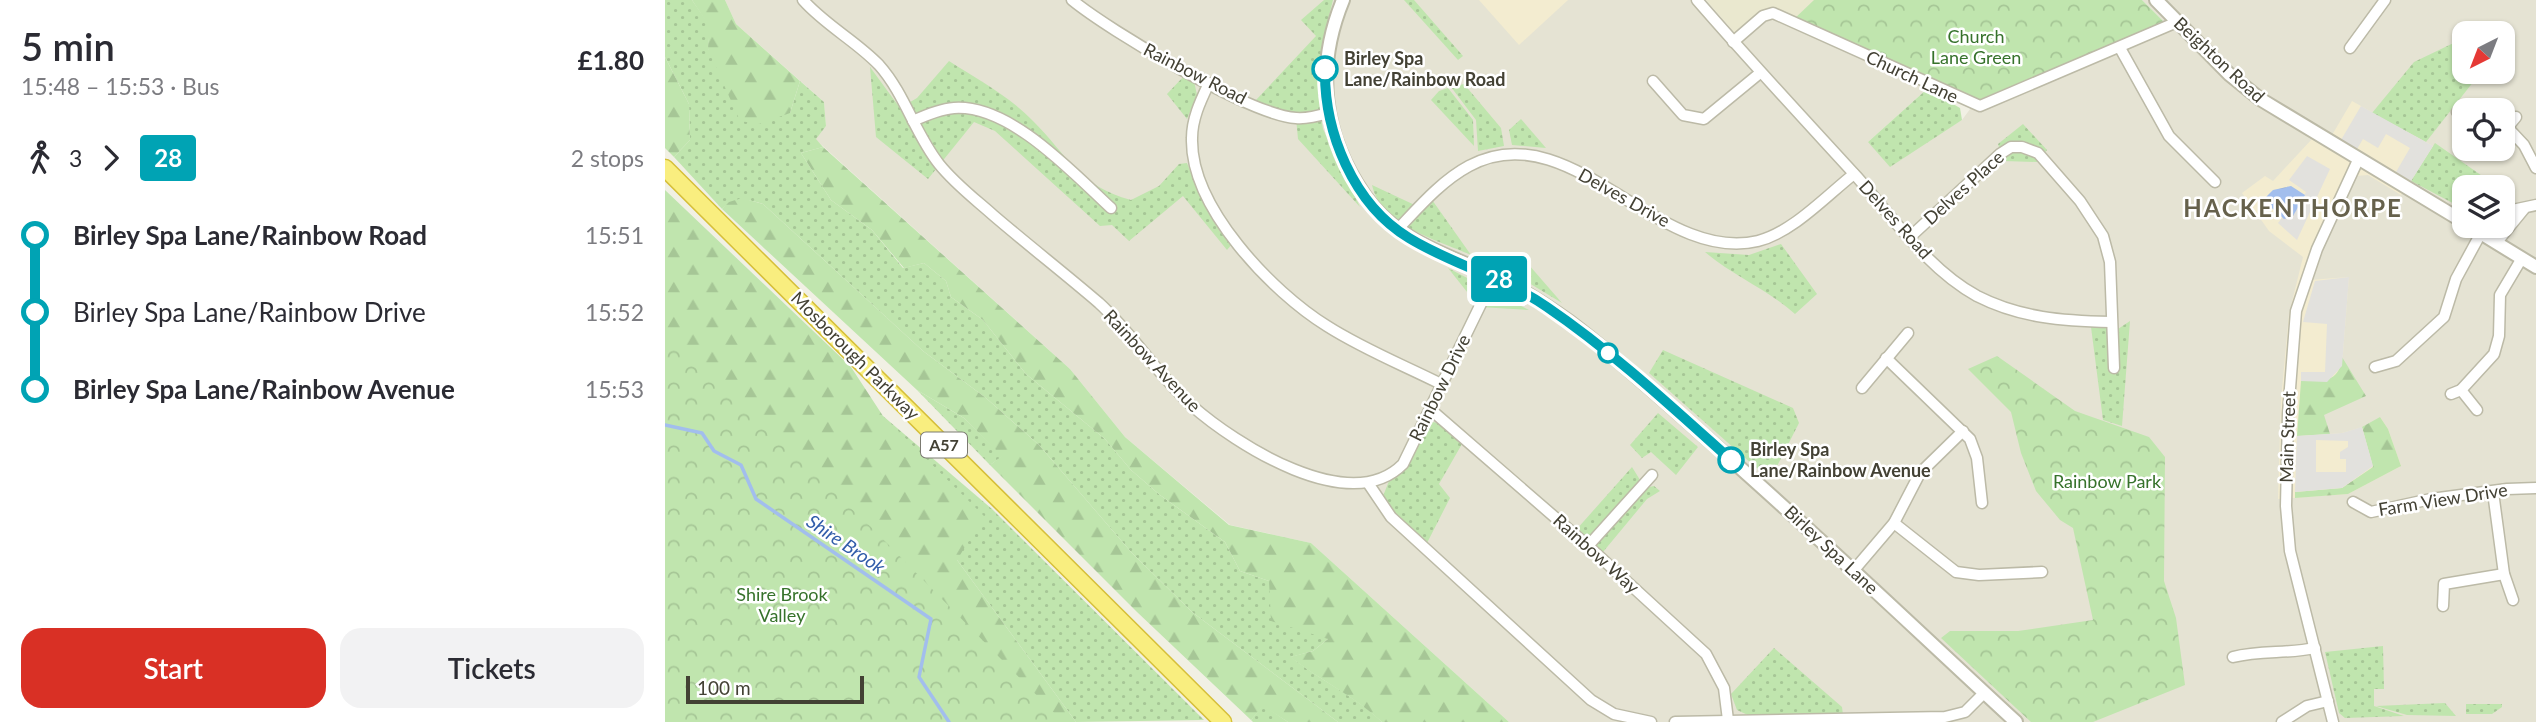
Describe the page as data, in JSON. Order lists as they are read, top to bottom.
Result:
{
  "streets": {
    "highway": ["Mosborough Parkway", "A57"],
    "street": [
      "Beighton Road",
      "Rainbow Road",
      "Church Lane",
      "Delves Place",
      "Delves Drive",
      "Delves Road",
      "Rainbow Avenue",
      "Rainbow Drive",
      "Main Street",
      "Farm View Drive",
      "Birley Spa Lane",
      "Rainbow Way"
    ]
  },
  "crossings": [
    ["Beighton Road", "Church Lane"],
    ["Beighton Road", "Main Street"],
    ["Rainbow Road", "Birley Spa Lane"],
    ["Church Lane", "Delves Road"],
    ["Delves Place", "Delves Road"],
    ["Delves Drive", "Delves Road"],
    ["Delves Drive", "Birley Spa Lane"],
    ["Rainbow Avenue", "Rainbow Drive"],
    ["Rainbow Drive", "Birley Spa Lane"],
    ["Rainbow Drive", "Rainbow Way"]
  ],
  "districts": ["HACKENTHORPE"],
  "water": ["Shire Brook"],
  "parks": ["Church Lane Green", "Rainbow Park", "Shire Brook Valley"],
  "places": ["Birley Spa Lane/Rainbow Road", "Birley Spa Lane/Rainbow Avenue"],
  "lines": ["bus line 28"],
  "scale_bar": "100 m",
  "north": "bottom left",
  "page": {
    "heading": ["5 min", "15:48 – 15:53 · Bus", "£1.80"],
    "on_map": "28",
    "legs": ["3", "28", "2 stops"],
    "list": [
      {
        "name": "Birley Spa Lane/Rainbow Road",
        "value": "15:51"
      },
      {
        "name": "Birley Spa Lane/Rainbow Drive",
        "value": "15:52"
      },
      {
        "name": "Birley Spa Lane/Rainbow Avenue",
        "value": "15:53"
      }
    ],
    "buttons": ["Start", "Tickets"],
    "scale": "100 m"
  }
}
